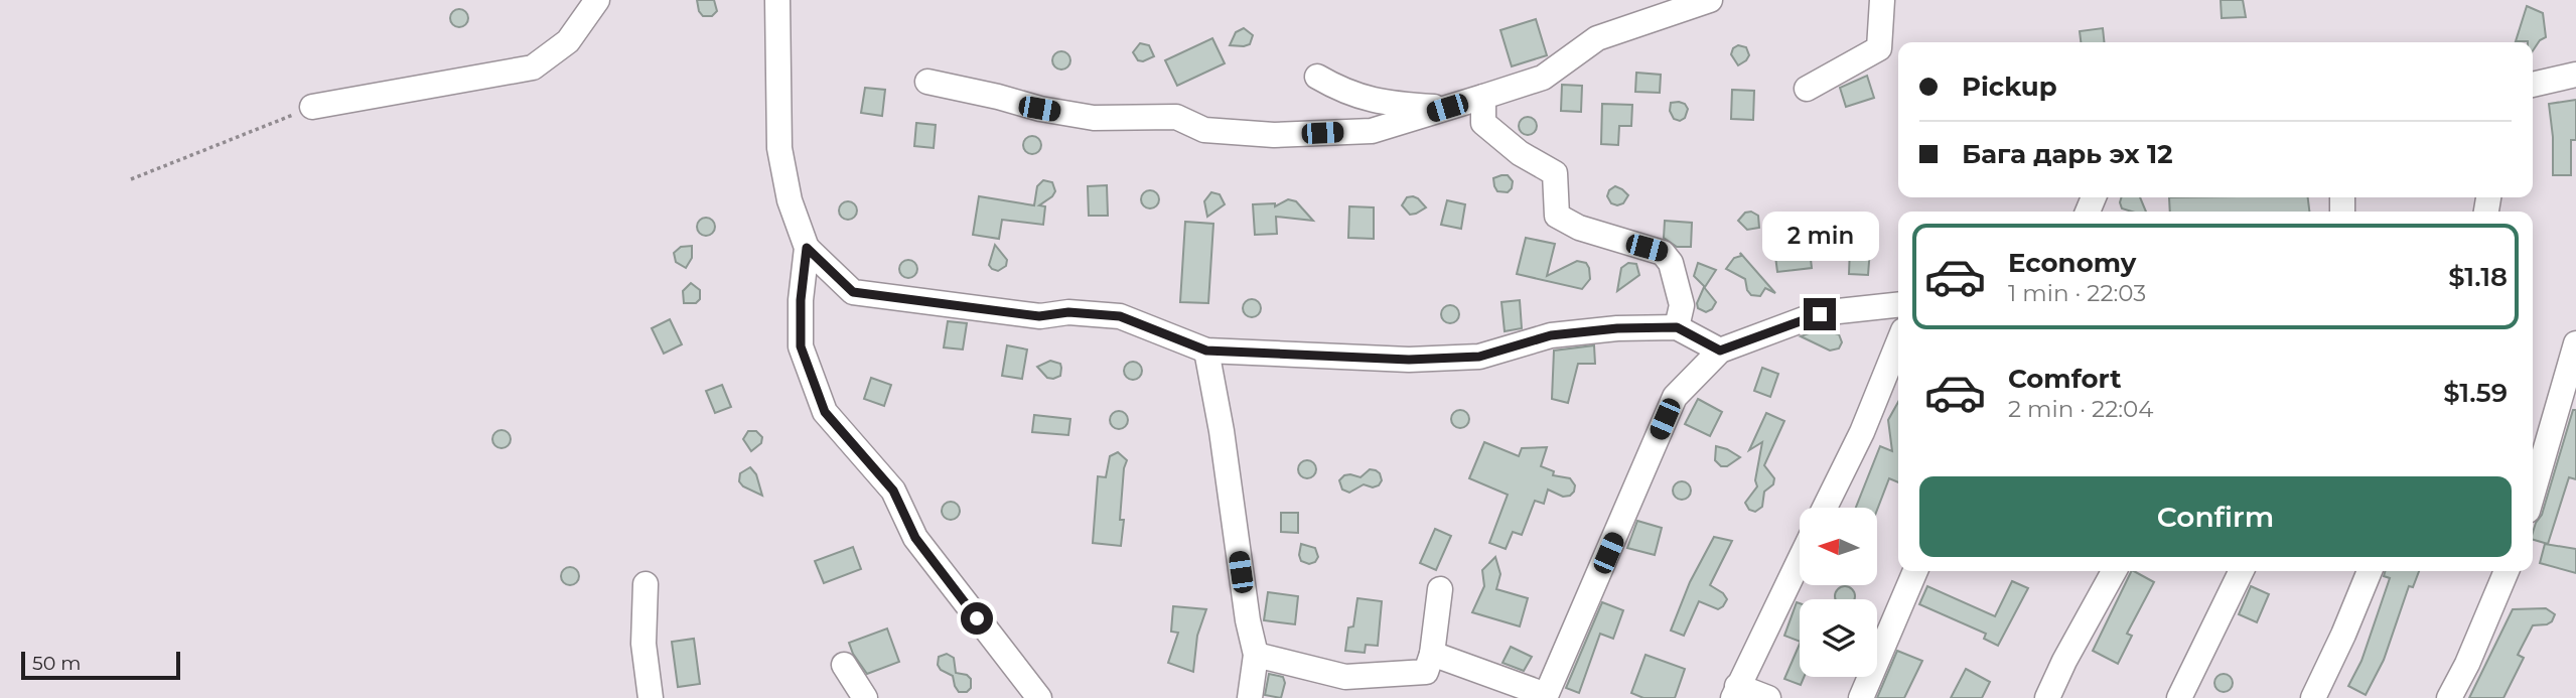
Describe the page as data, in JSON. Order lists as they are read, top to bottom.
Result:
{
  "scale_bar": "50 m",
  "north": "left",
  "page": {
    "banner": ["Pickup", "Бага дарь эх 12"],
    "bubble": "2 min",
    "list": [
      {
        "name": "Economy",
        "note": "1 min · 22:03",
        "value": "$1.18"
      },
      {
        "name": "Comfort",
        "note": "2 min · 22:04",
        "value": "$1.59"
      }
    ],
    "buttons": "Confirm",
    "scale": "50 m"
  }
}
